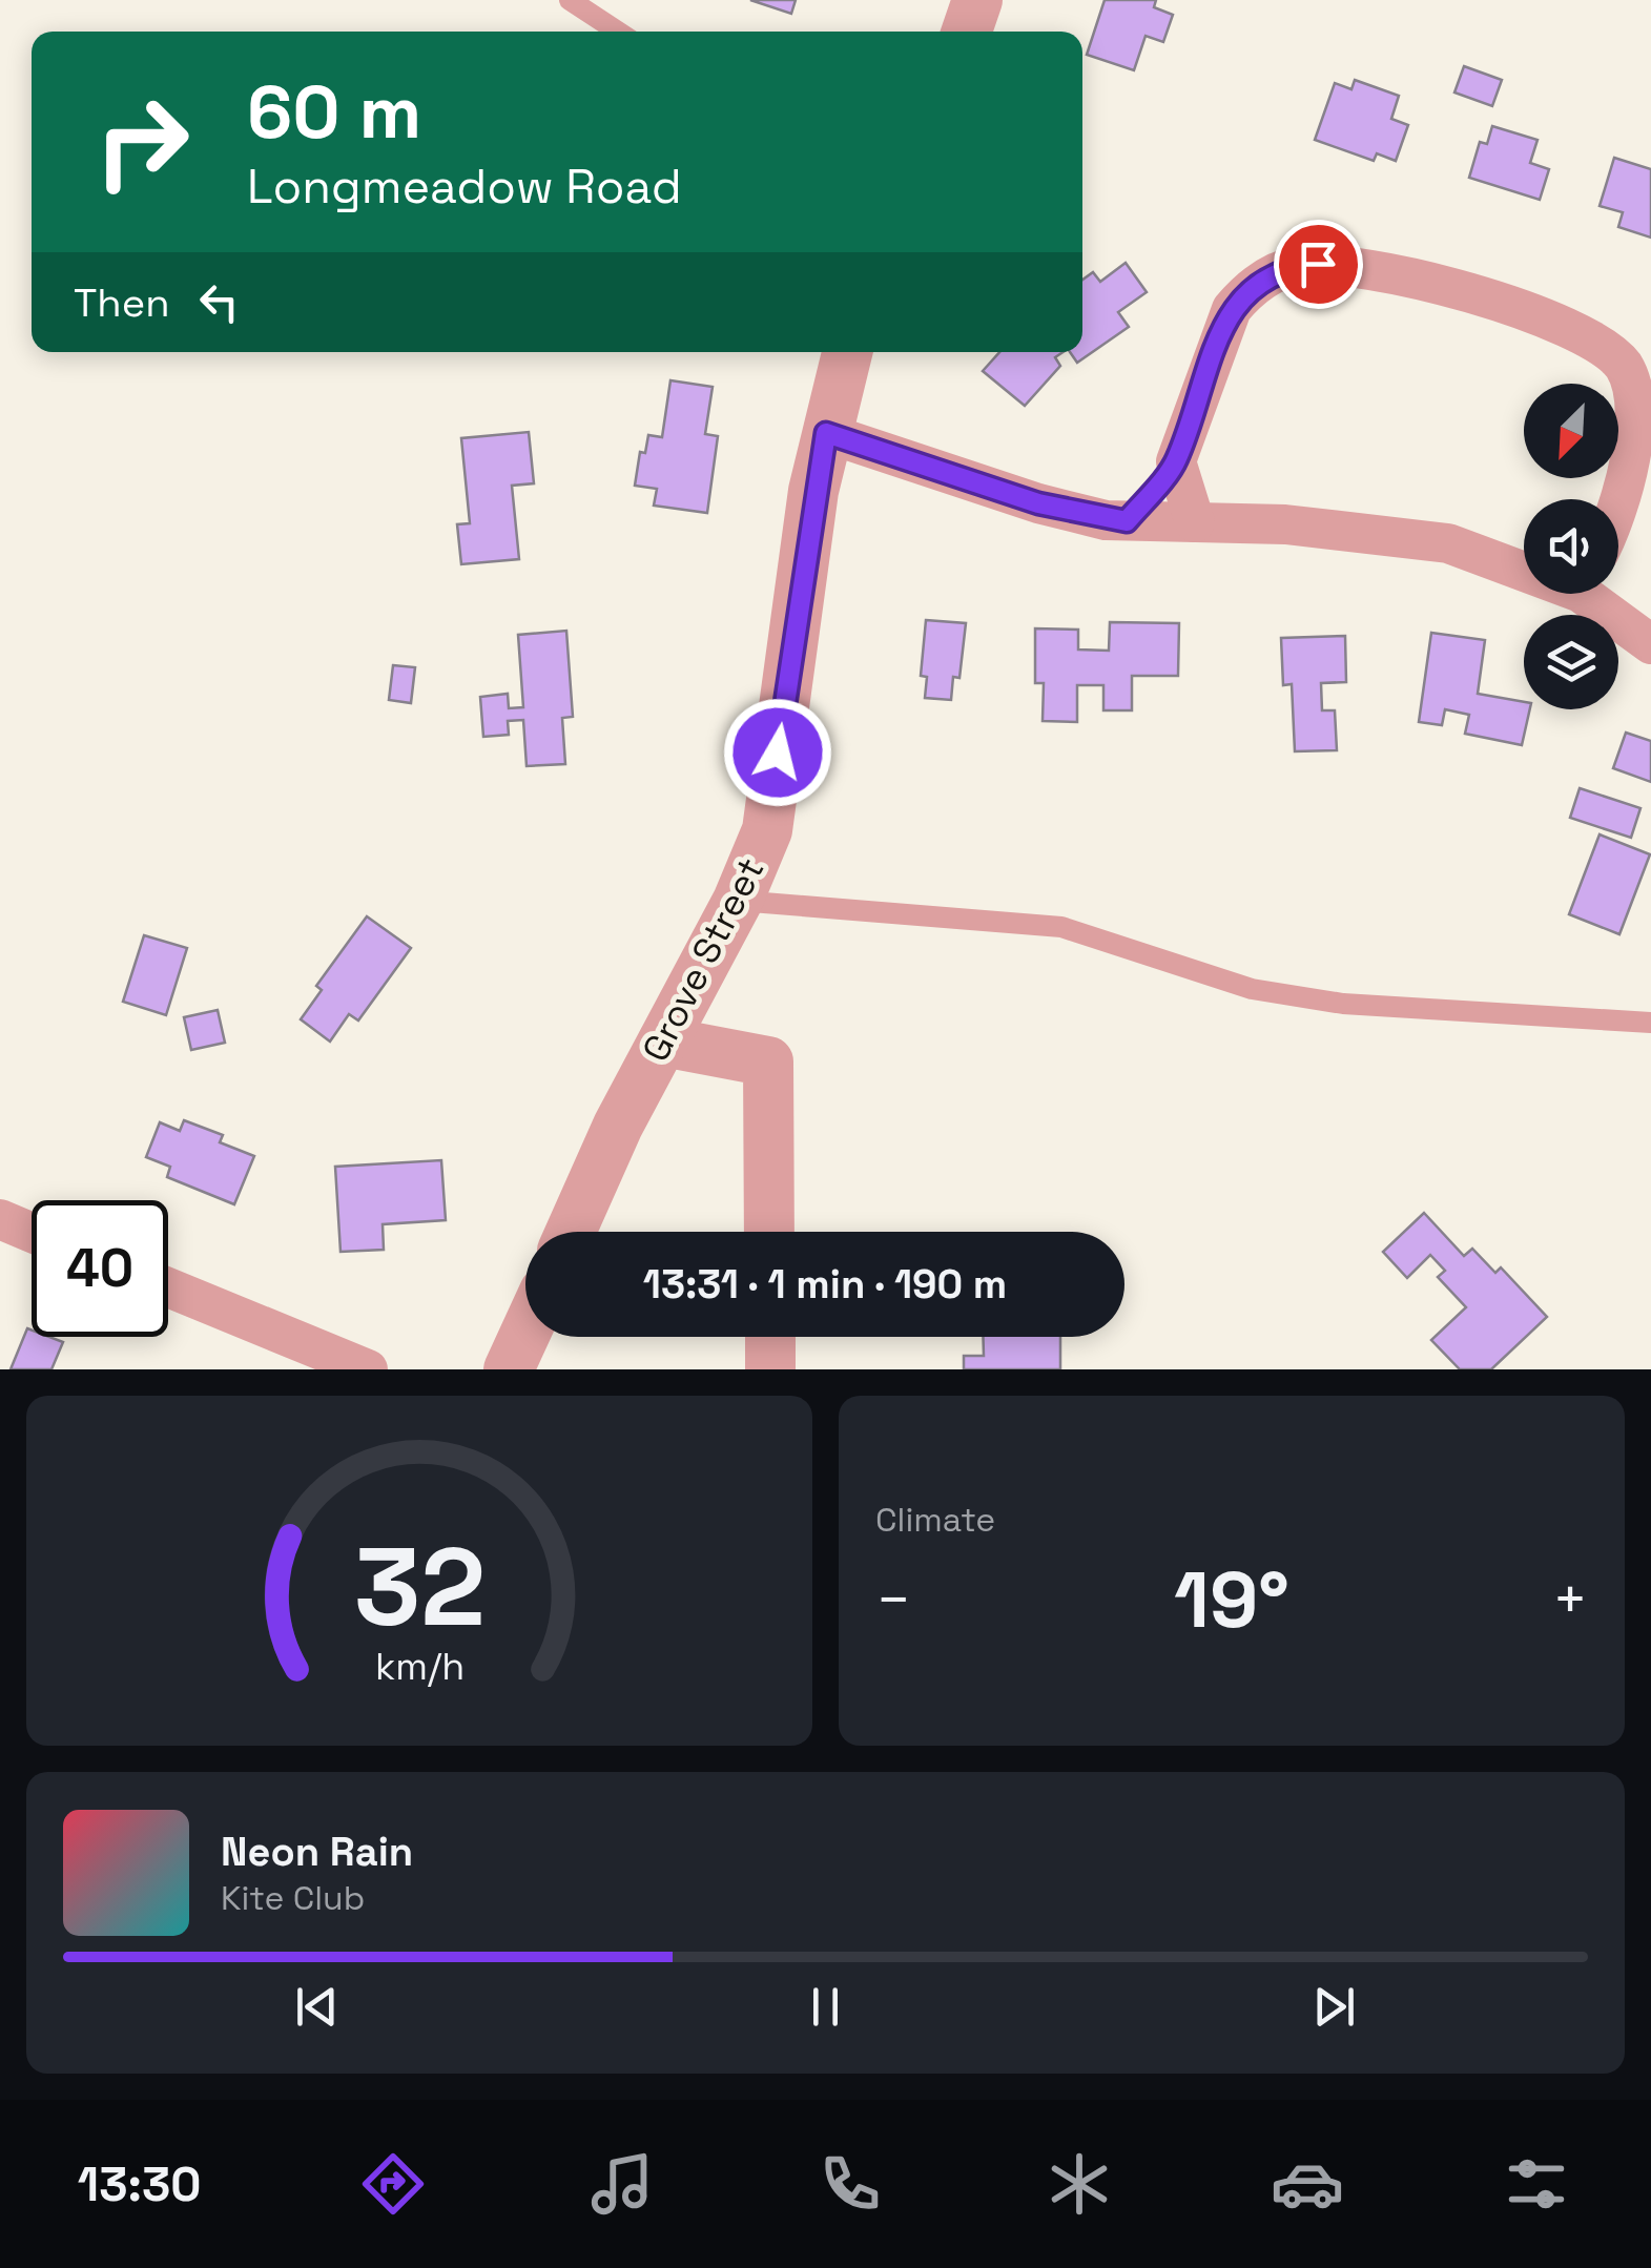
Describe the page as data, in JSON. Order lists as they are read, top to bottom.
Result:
{
  "streets": {
    "street": ["Grove Street"]
  },
  "north": "bottom left",
  "page": {
    "turn": ["60 m", "Longmeadow Road"],
    "then": "Then",
    "limit": "40",
    "trip": "13:31 · 1 min · 190 m",
    "tile": "Climate",
    "heat": ["−", "19°", "+"],
    "song": ["Neon Rain", "Kite Club"],
    "tabs": "13:30",
    "gauge": ["32", "km/h"]
  }
}
